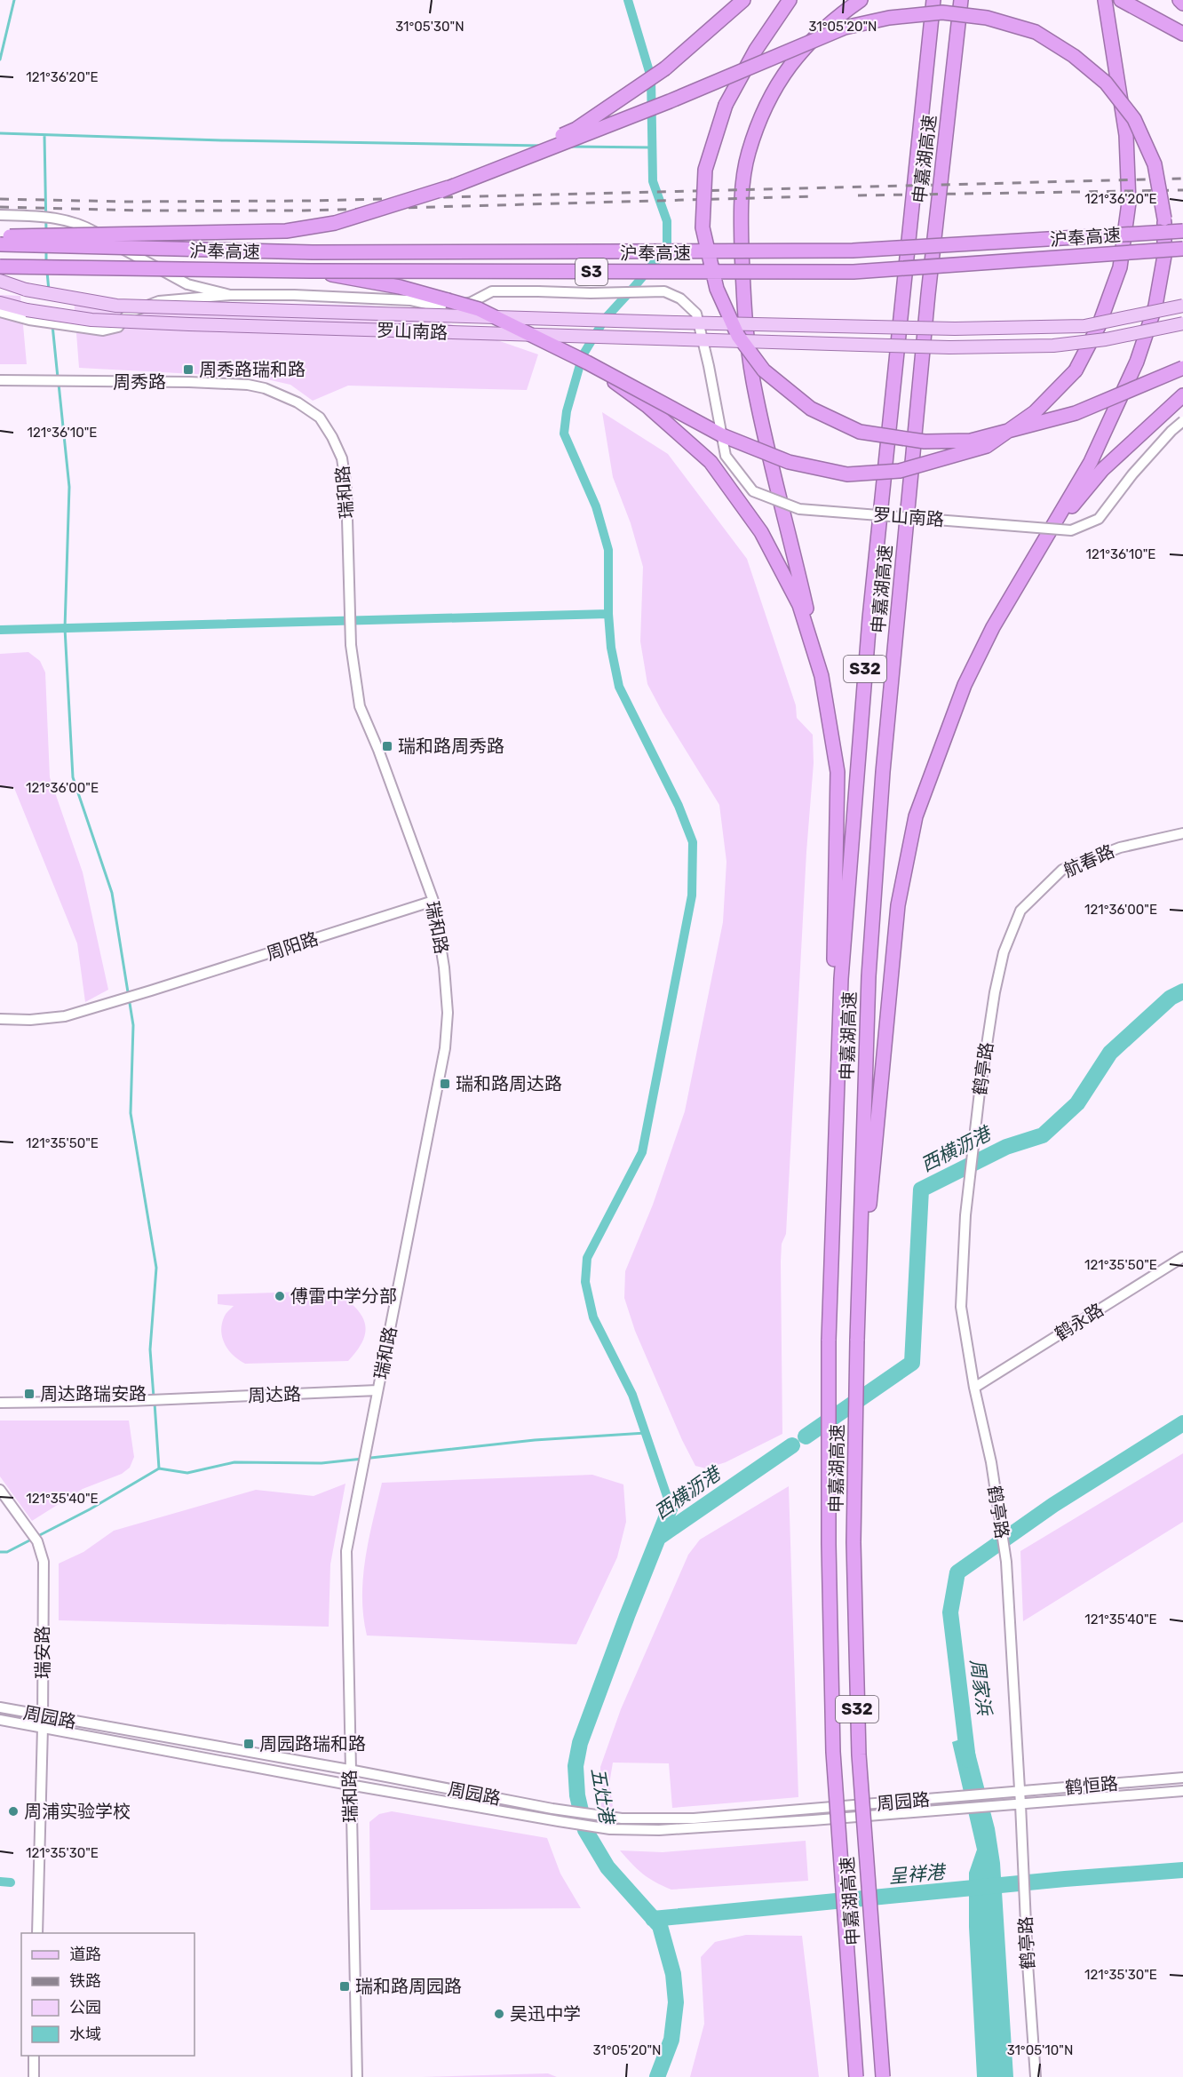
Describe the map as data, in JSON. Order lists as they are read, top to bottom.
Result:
{
  "streets": {
    "highway": [
      "申嘉湖高速",
      "沪奉高速",
      "S3",
      "S32"
    ],
    "main road": ["罗山南路"],
    "street": [
      "周秀路",
      "瑞和路",
      "航春路",
      "周阳路",
      "鹤亭路",
      "鹤永路",
      "周达路",
      "瑞安路",
      "周园路",
      "鹤恒路"
    ]
  },
  "crossings": [
    ["周秀路", "瑞和路"],
    ["瑞和路", "周阳路"],
    ["瑞和路", "周达路"],
    ["瑞和路", "周园路"],
    ["航春路", "鹤亭路"],
    ["鹤亭路", "鹤永路"],
    ["鹤亭路", "鹤恒路"],
    ["瑞安路", "周园路"],
    ["周园路", "鹤恒路"]
  ],
  "water": [
    "西横沥港",
    "周家浜",
    "五灶港",
    "呈祥港"
  ],
  "places": {
    "transit": [
      "周秀路瑞和路",
      "瑞和路周秀路",
      "瑞和路周达路",
      "周达路瑞安路",
      "周园路瑞和路",
      "瑞和路周园路"
    ],
    "other": ["傅雷中学分部", "周浦实验学校", "吴迅中学"]
  },
  "legend": [
    "道路",
    "铁路",
    "公园",
    "水域"
  ],
  "coordinates": [
    "31°05'30\"N",
    "31°05'20\"N",
    "121°36'20\"E",
    "121°36'10\"E",
    "121°36'00\"E",
    "121°35'50\"E",
    "121°35'40\"E",
    "121°35'30\"E",
    "31°05'10\"N"
  ]
}
